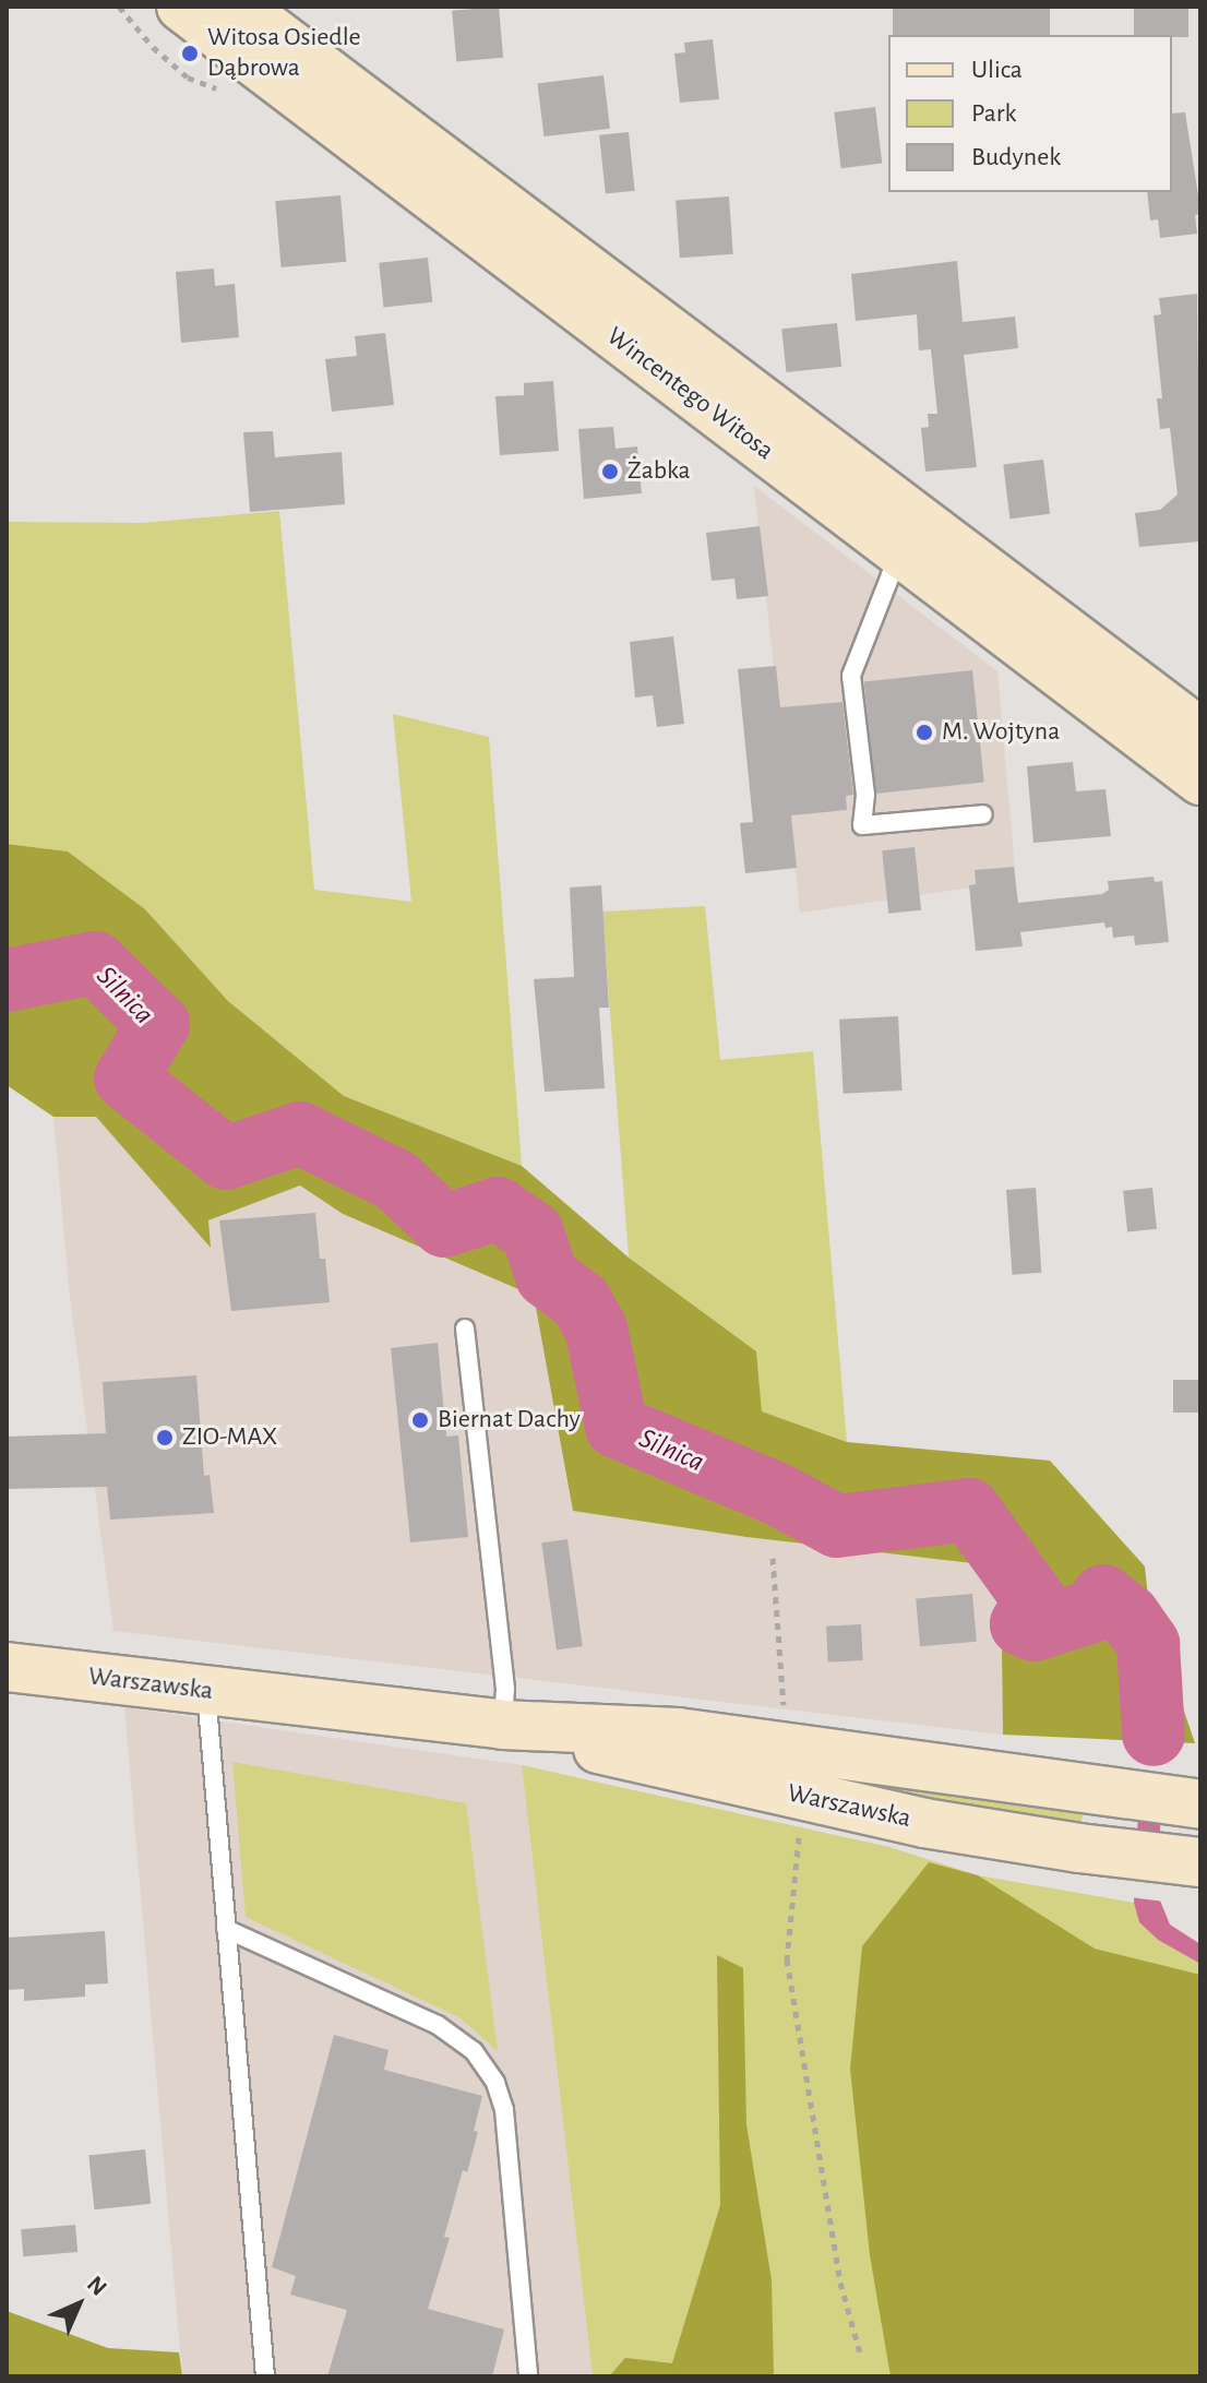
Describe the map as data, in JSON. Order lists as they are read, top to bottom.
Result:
{
  "streets": {
    "main road": ["Wincentego Witosa", "Warszawska"]
  },
  "water": ["Silnica"],
  "places": [
    "Witosa Osiedle Dąbrowa",
    "Żabka",
    "M. Wojtyna",
    "Biernat Dachy",
    "ZIO-MAX"
  ],
  "legend": ["Ulica", "Park", "Budynek"],
  "north": "top right"
}
